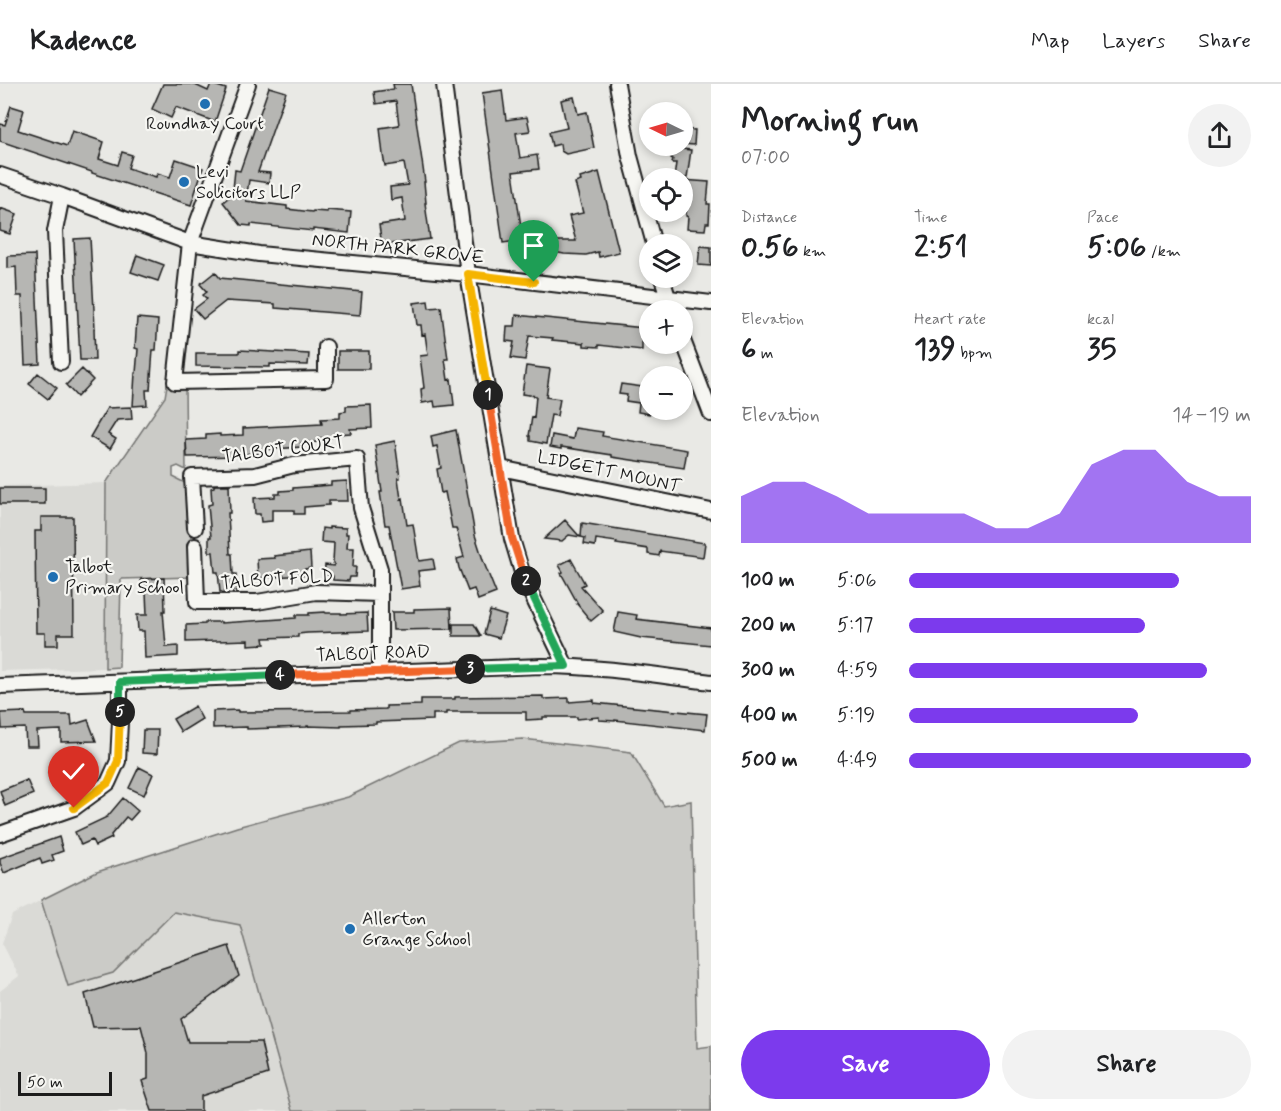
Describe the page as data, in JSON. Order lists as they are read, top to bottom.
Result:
{
  "streets": {
    "street": [
      "NORTH PARK GROVE",
      "TALBOT COURT",
      "LIDGETT MOUNT",
      "TALBOT FOLD",
      "TALBOT ROAD"
    ]
  },
  "crossings": [
    ["TALBOT COURT", "TALBOT FOLD"],
    ["TALBOT COURT", "TALBOT ROAD"]
  ],
  "places": [
    "Roundhay Court",
    "Levi Solicitors LLP",
    "Talbot Primary School",
    "Allerton Grange School"
  ],
  "scale_bar": "50 m",
  "north": "left",
  "page": {
    "header": "Kadence",
    "nav": ["Map", "Layers", "Share"],
    "heading": ["Morning run", "07:00"],
    "map_buttons": ["+", "−"],
    "stats": [
      ["Distance", "0.56 km"],
      ["Time", "2:51"],
      ["Pace", "5:06 /km"],
      ["Elevation", "6 m"],
      ["Heart rate", "139 bpm"],
      ["kcal", "35"]
    ],
    "pins": [
      "1",
      "2",
      "3",
      "4",
      "5"
    ],
    "chart": ["Elevation", "14–19 m"],
    "list": [
      {
        "name": "100 m",
        "note": "5:06"
      },
      {
        "name": "200 m",
        "note": "5:17"
      },
      {
        "name": "300 m",
        "note": "4:59"
      },
      {
        "name": "400 m",
        "note": "5:19"
      },
      {
        "name": "500 m",
        "note": "4:49"
      }
    ],
    "buttons": ["Save", "Share"],
    "scale": "50 m"
  }
}
